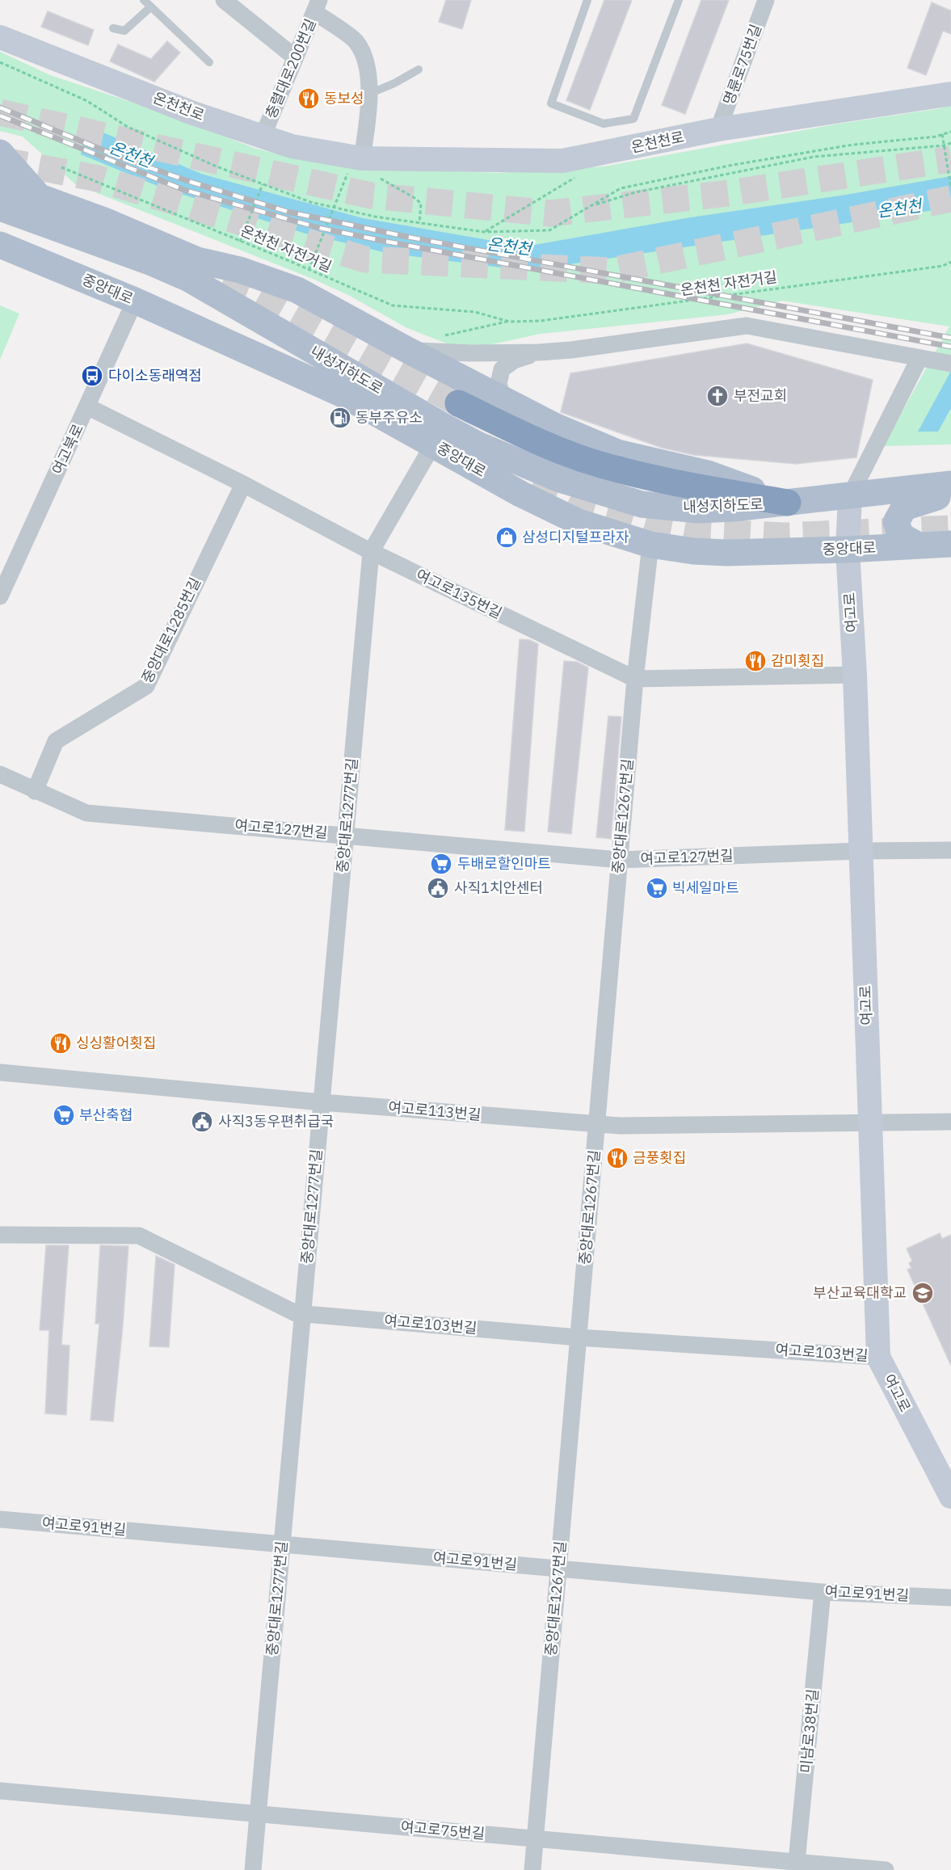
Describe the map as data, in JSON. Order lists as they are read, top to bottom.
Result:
{
  "streets": {
    "main road": [
      "온천천로",
      "중앙대로",
      "내성지하도로",
      "여고로"
    ],
    "street": [
      "명륜로75번길",
      "충렬대로200번길",
      "여고북로",
      "여고로135번길",
      "중앙대로1285번길",
      "중앙대로1277번길",
      "중앙대로1267번길",
      "여고로127번길",
      "여고로113번길",
      "여고로103번길",
      "여고로91번길",
      "미남로38번길",
      "여고로75번길"
    ],
    "path": ["온천천 자전거길"]
  },
  "crossings": [
    ["명륜로75번길", "온천천로"],
    ["충렬대로200번길", "온천천로"],
    ["중앙대로", "내성지하도로"],
    ["중앙대로", "여고북로"],
    ["중앙대로", "여고로"],
    ["중앙대로", "중앙대로1277번길"],
    ["중앙대로", "중앙대로1267번길"],
    ["여고북로", "여고로135번길"],
    ["여고로135번길", "여고로"],
    ["여고로135번길", "중앙대로1285번길"],
    ["여고로135번길", "중앙대로1277번길"],
    ["여고로135번길", "중앙대로1267번길"],
    ["여고로", "여고로127번길"],
    ["여고로", "여고로113번길"],
    ["여고로", "여고로103번길"],
    ["중앙대로1285번길", "여고로127번길"],
    ["중앙대로1277번길", "여고로127번길"],
    ["중앙대로1277번길", "여고로113번길"],
    ["중앙대로1277번길", "여고로103번길"],
    ["중앙대로1277번길", "여고로91번길"],
    ["중앙대로1277번길", "여고로75번길"],
    ["중앙대로1267번길", "여고로127번길"],
    ["중앙대로1267번길", "여고로113번길"],
    ["중앙대로1267번길", "여고로103번길"],
    ["중앙대로1267번길", "여고로91번길"],
    ["중앙대로1267번길", "여고로75번길"],
    ["여고로91번길", "미남로38번길"],
    ["미남로38번길", "여고로75번길"]
  ],
  "water": ["온천천"],
  "places": {
    "restaurant": [
      "동보성",
      "감미횟집",
      "싱싱활어횟집",
      "금풍횟집"
    ],
    "bus stop": ["다이소동래역점"],
    "church": ["부전교회"],
    "fuel station": ["동부주유소"],
    "shop": ["삼성디지털프라자"],
    "supermarket": ["두배로할인마트", "빅세일마트", "부산축협"],
    "public building": ["사직1치안센터", "사직3동우편취급국"],
    "school or university": ["부산교육대학교"]
  }
}
